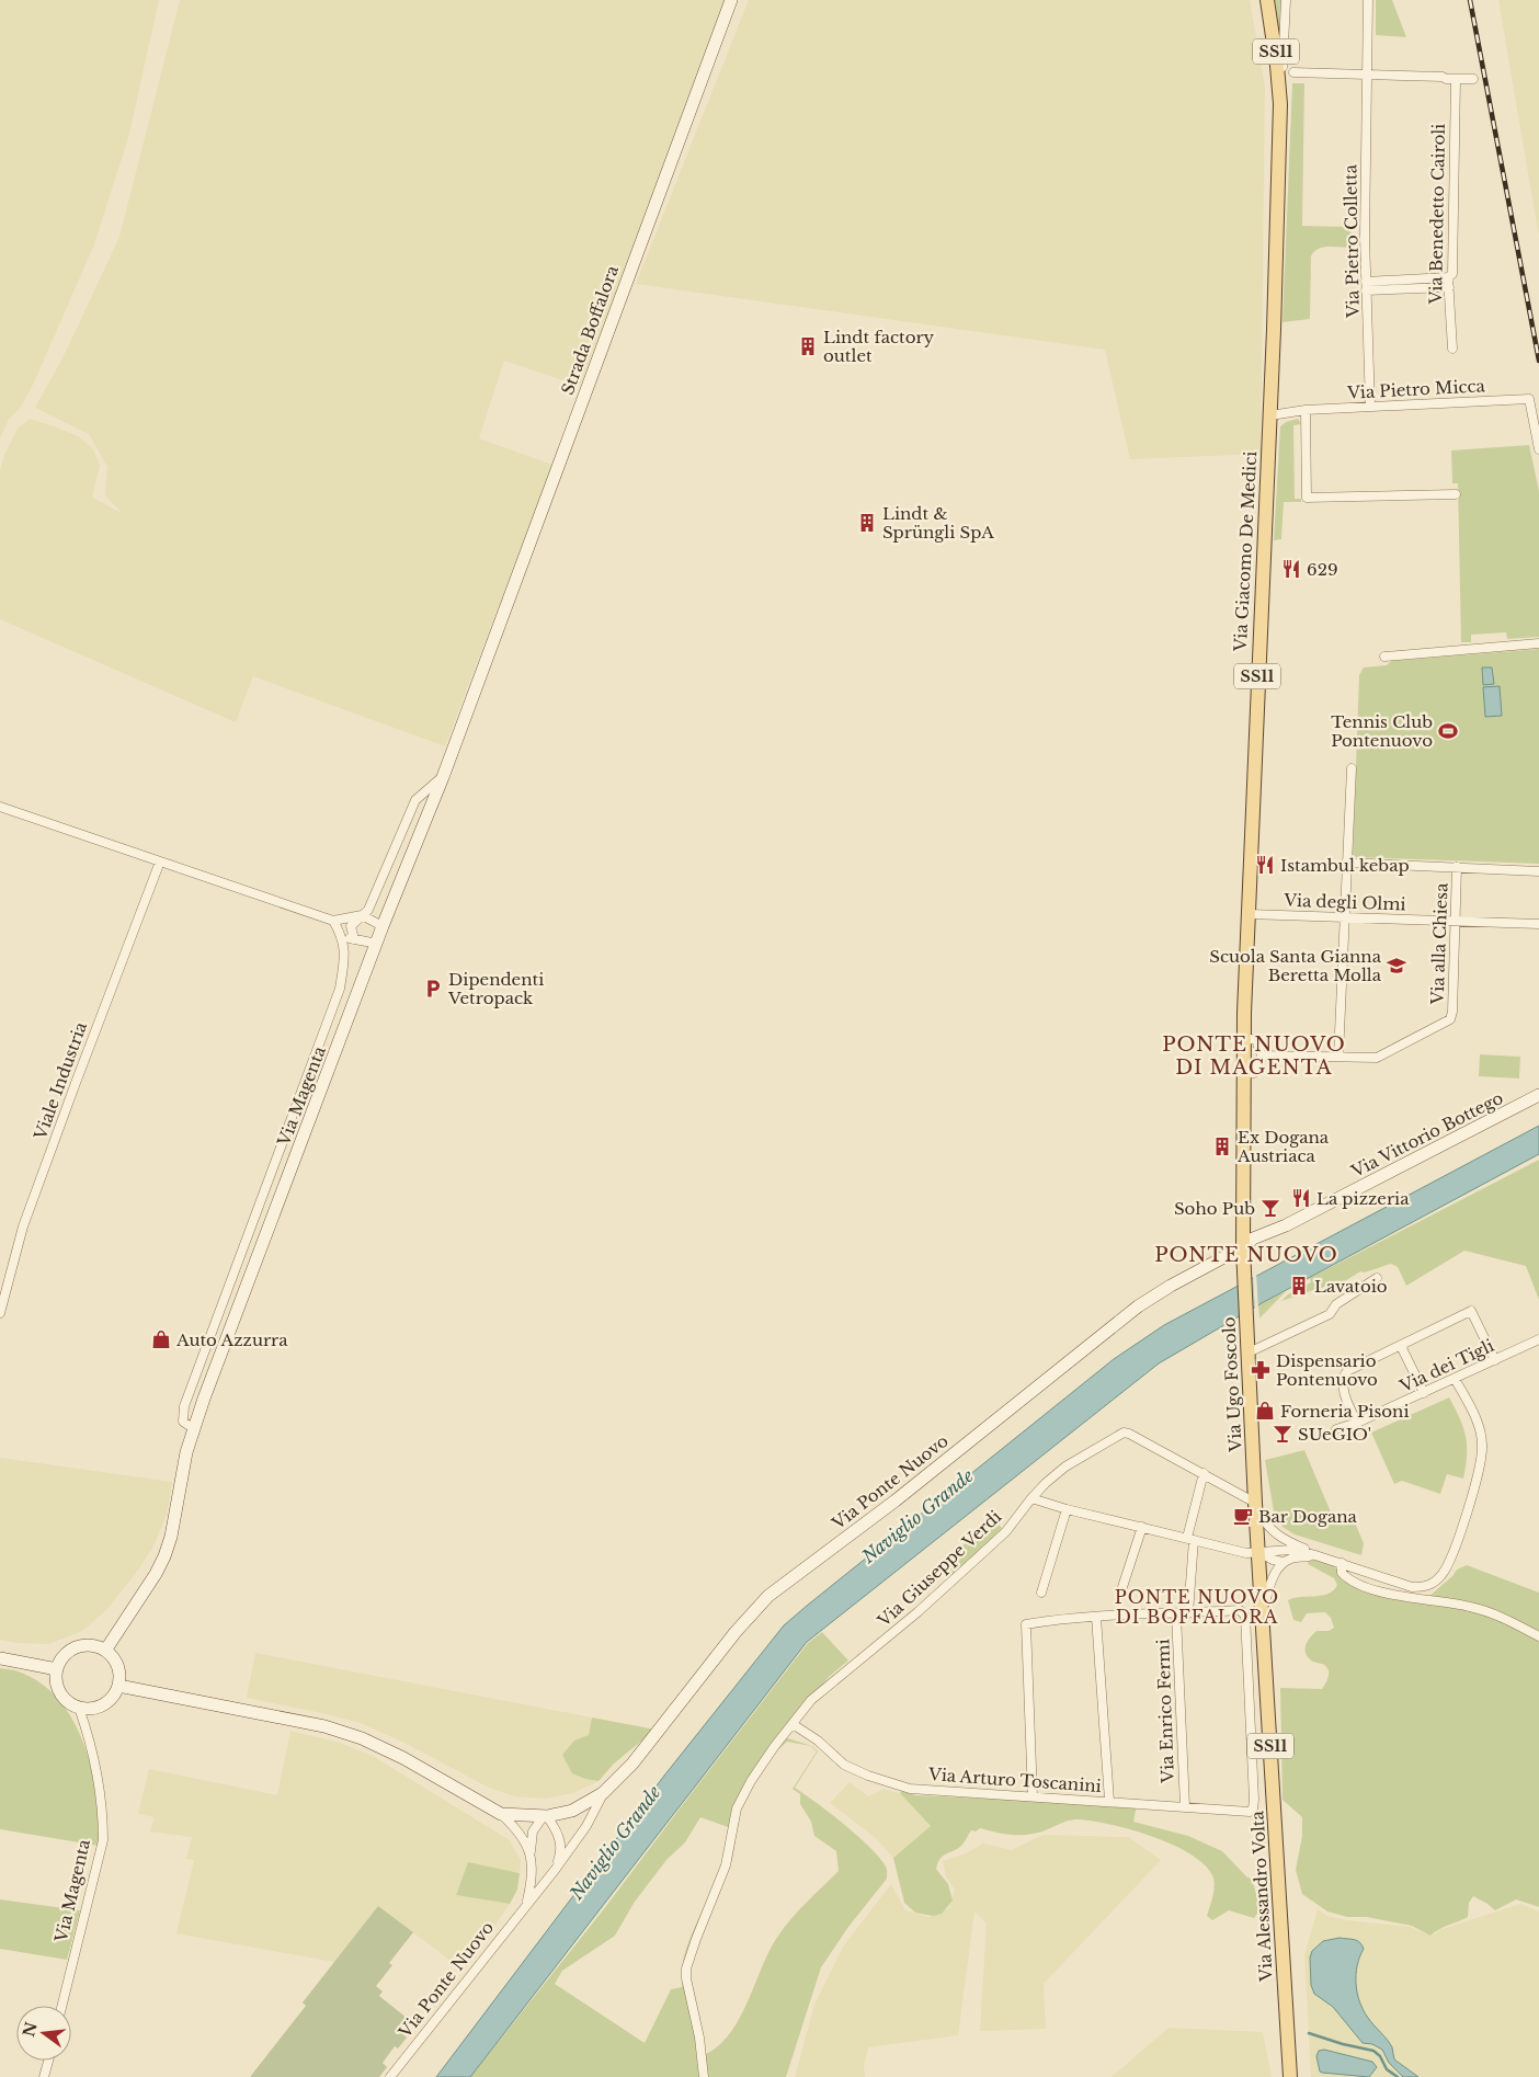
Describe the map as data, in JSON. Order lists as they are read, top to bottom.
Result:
{
  "streets": {
    "main road": [
      "SS11",
      "Via Giacomo De Medici",
      "Via Ugo Foscolo",
      "Via Alessandro Volta"
    ],
    "street": [
      "Via Benedetto Cairoli",
      "Via Pietro Colletta",
      "Strada Boffalora",
      "Via Pietro Micca",
      "Via degli Olmi",
      "Via alla Chiesa",
      "Viale Industria",
      "Via Magenta",
      "Via Vittorio Bottego",
      "Via dei Tigli",
      "Via Ponte Nuovo",
      "Via Giuseppe Verdi",
      "Via Enrico Fermi",
      "Via Arturo Toscanini"
    ]
  },
  "crossings": [
    ["SS11", "Via Giacomo De Medici"],
    ["Via Pietro Colletta", "Via Pietro Micca"],
    ["Strada Boffalora", "Via Magenta"],
    ["Via Pietro Micca", "Via Giacomo De Medici"],
    ["Via Giacomo De Medici", "Via degli Olmi"],
    ["Via Giacomo De Medici", "Via Vittorio Bottego"],
    ["Via Giacomo De Medici", "Via Ugo Foscolo"],
    ["Via Giacomo De Medici", "Via Ponte Nuovo"],
    ["Via degli Olmi", "Via alla Chiesa"],
    ["Via Vittorio Bottego", "Via Ugo Foscolo"],
    ["Via Vittorio Bottego", "Via Ponte Nuovo"],
    ["Via Ugo Foscolo", "Via Ponte Nuovo"],
    ["Via Ugo Foscolo", "Via Giuseppe Verdi"],
    ["Via Ugo Foscolo", "Via Alessandro Volta"],
    ["Via Giuseppe Verdi", "Via Arturo Toscanini"],
    ["Via Giuseppe Verdi", "Via Alessandro Volta"],
    ["Via Enrico Fermi", "Via Arturo Toscanini"],
    ["Via Arturo Toscanini", "Via Alessandro Volta"]
  ],
  "districts": ["PONTE NUOVO DI MAGENTA", "PONTE NUOVO", "PONTE NUOVO DI BOFFALORA"],
  "water": ["Naviglio Grande"],
  "places": {
    "building": [
      "Lindt factory outlet",
      "Lindt & Sprüngli SpA",
      "Ex Dogana Austriaca",
      "Lavatoio"
    ],
    "restaurant": ["629", "Istambul kebap", "La pizzeria"],
    "sports": ["Tennis Club Pontenuovo"],
    "school or university": ["Scuola Santa Gianna Beretta Molla"],
    "parking": ["Dipendenti Vetropack"],
    "bar": ["Soho Pub", "SUeGIO'"],
    "shop": ["Auto Azzurra", "Forneria Pisoni"],
    "pharmacy": ["Dispensario Pontenuovo"],
    "cafe": ["Bar Dogana"]
  },
  "north": "left"
}
